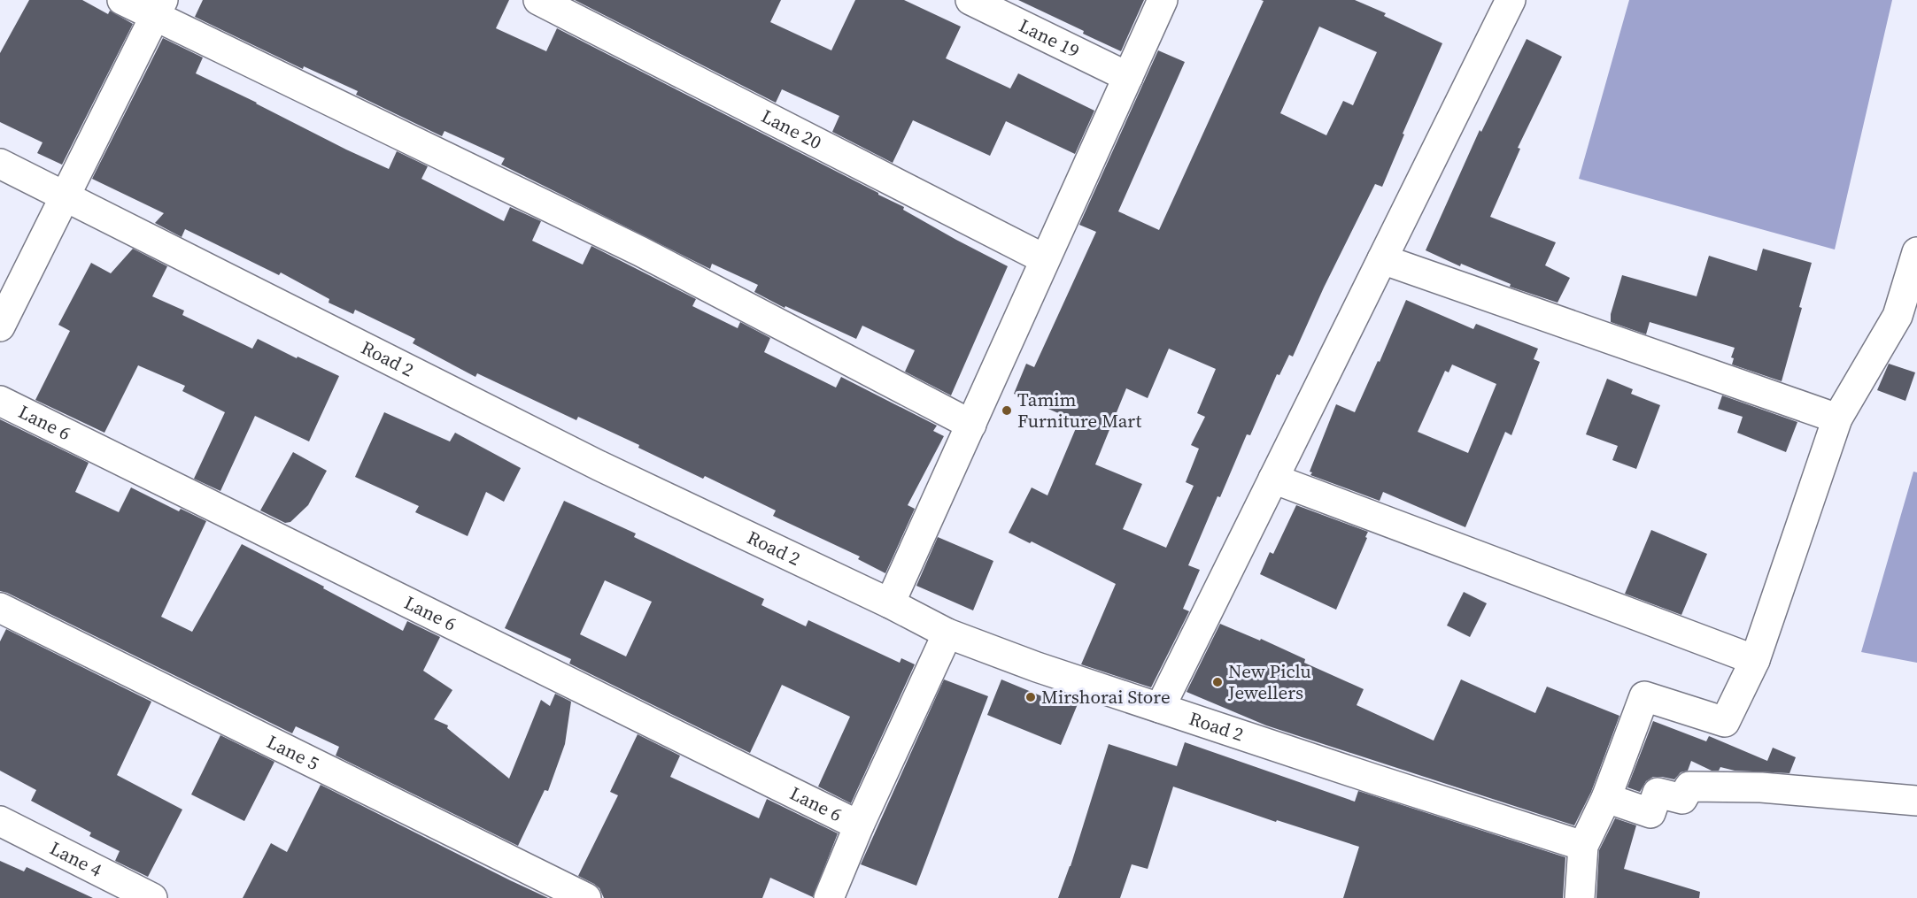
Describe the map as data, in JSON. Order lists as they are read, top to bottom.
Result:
{
  "streets": {
    "street": [
      "Lane 19",
      "Lane 20",
      "Road 2",
      "Lane 6",
      "Lane 5",
      "Lane 4"
    ]
  },
  "places": ["Tamim Furniture Mart", "New Piclu Jewellers", "Mirshorai Store"]
}
